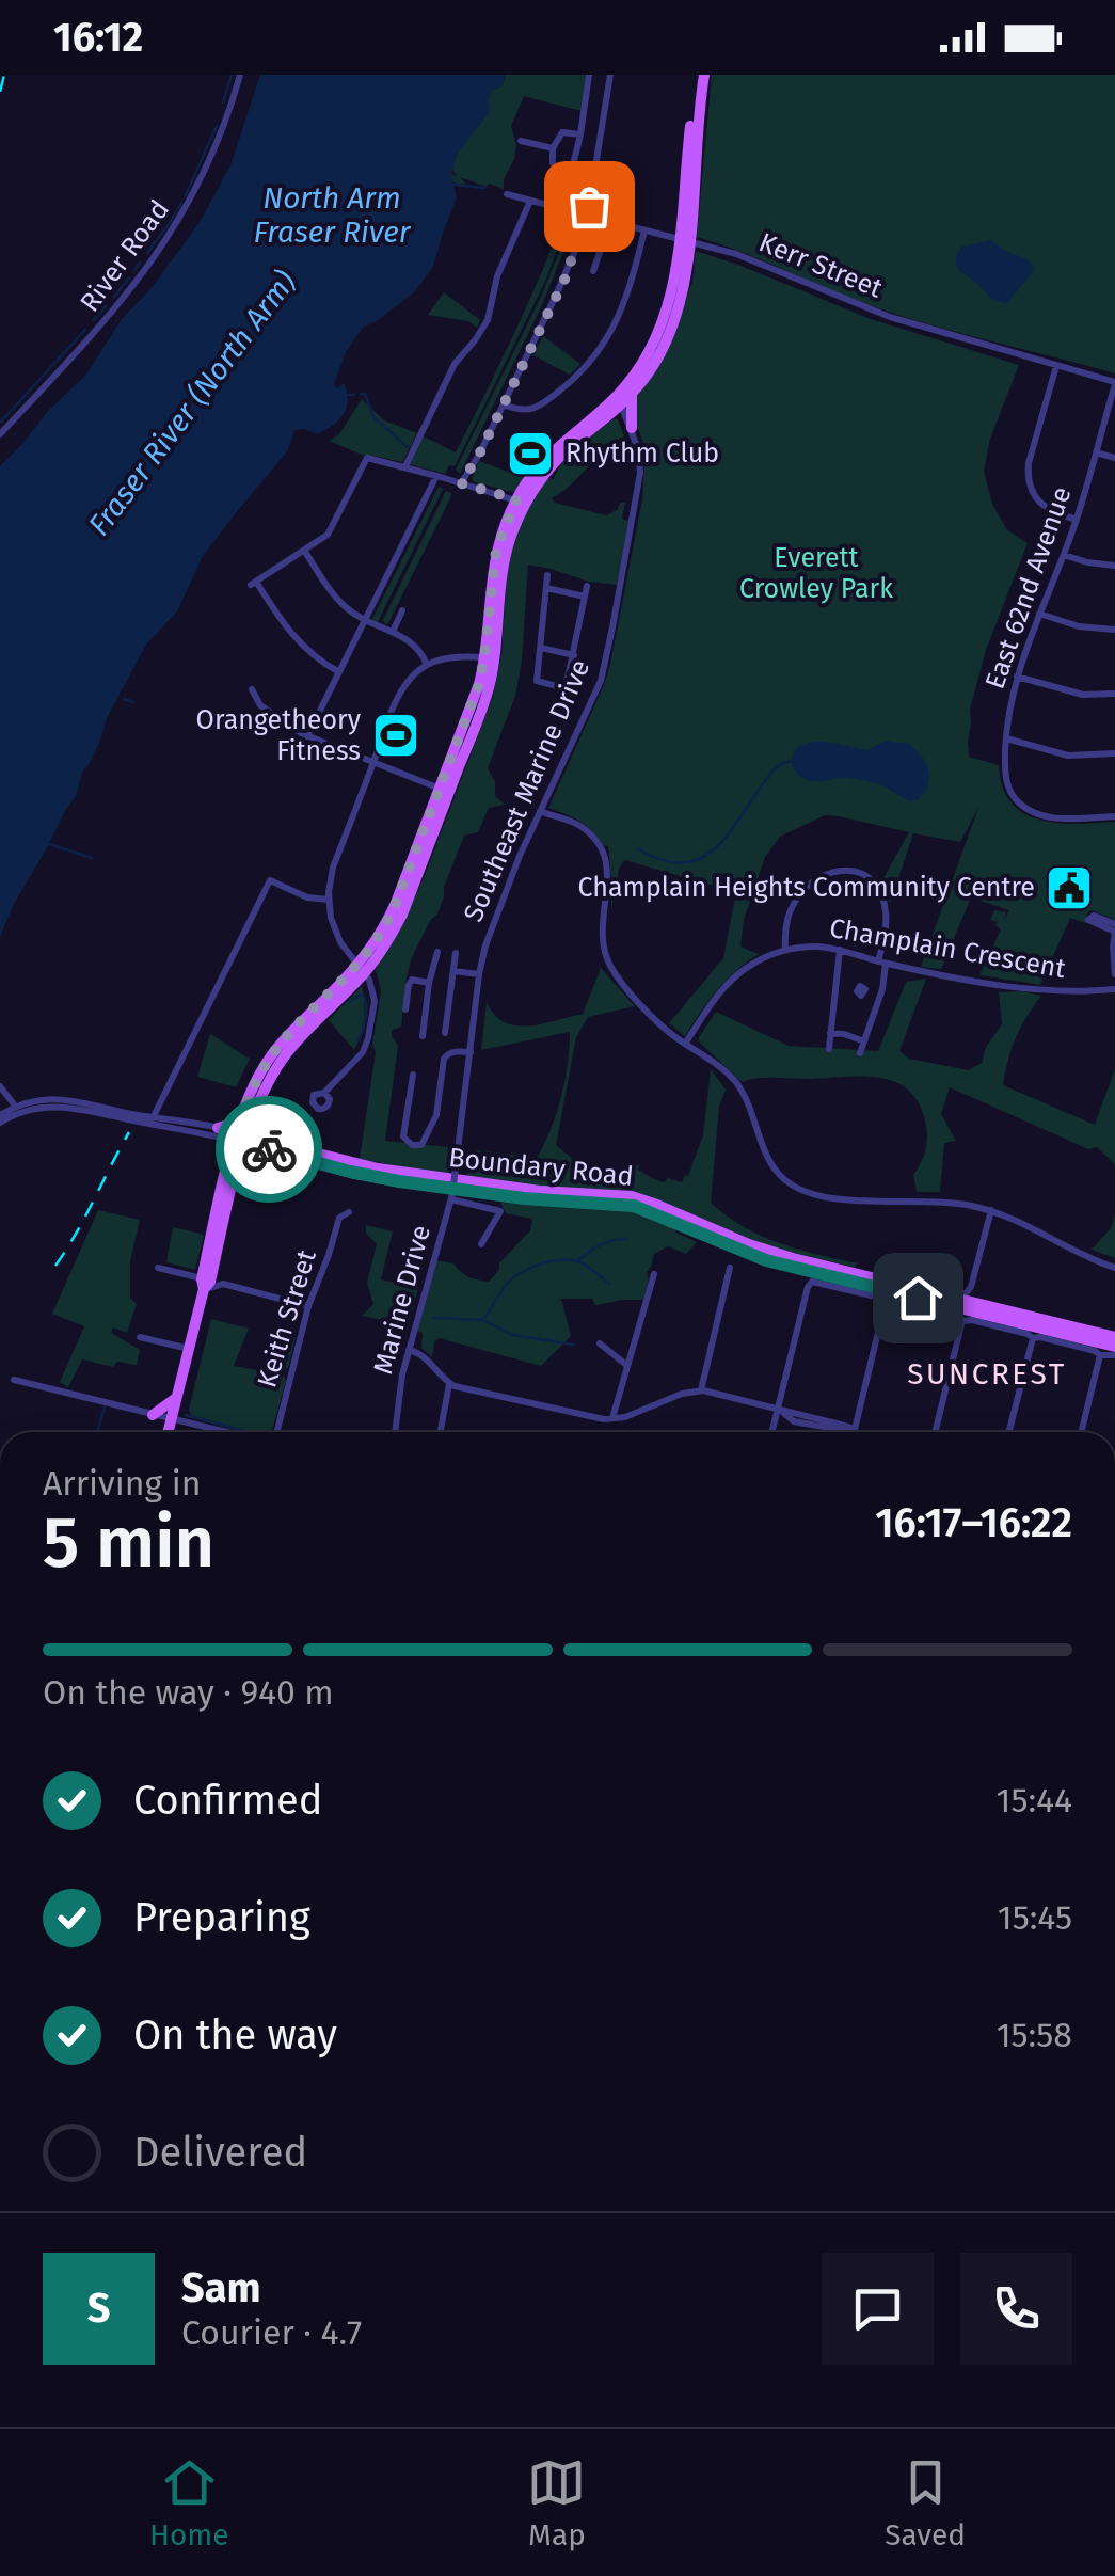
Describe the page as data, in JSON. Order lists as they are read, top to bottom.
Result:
{
  "streets": {
    "main road": ["Boundary Road"],
    "street": [
      "River Road",
      "Kerr Street",
      "East 62nd Avenue",
      "Southeast Marine Drive",
      "Champlain Crescent",
      "Marine Drive",
      "Keith Street"
    ]
  },
  "crossings": [
    ["Kerr Street", "East 62nd Avenue"],
    ["Southeast Marine Drive", "Marine Drive"]
  ],
  "districts": ["SUNCREST"],
  "water": ["North Arm Fraser River", "Fraser River (North Arm)"],
  "parks": ["Everett Crowley Park"],
  "places": {
    "sports": ["Rhythm Club", "Orangetheory Fitness"],
    "public building": ["Champlain Heights Community Centre"]
  },
  "page": {
    "status": "16:12",
    "heading": ["5 min", "Arriving in", "16:17–16:22"],
    "panel": ["Sam", "Courier · 4.7"],
    "bar": "On the way · 940 m",
    "list": [
      ["Confirmed", "15:44"],
      ["Preparing", "15:45"],
      ["On the way", "15:58"],
      "Delivered"
    ],
    "round": "S",
    "tabs": ["Home", "Map", "Saved"]
  }
}
